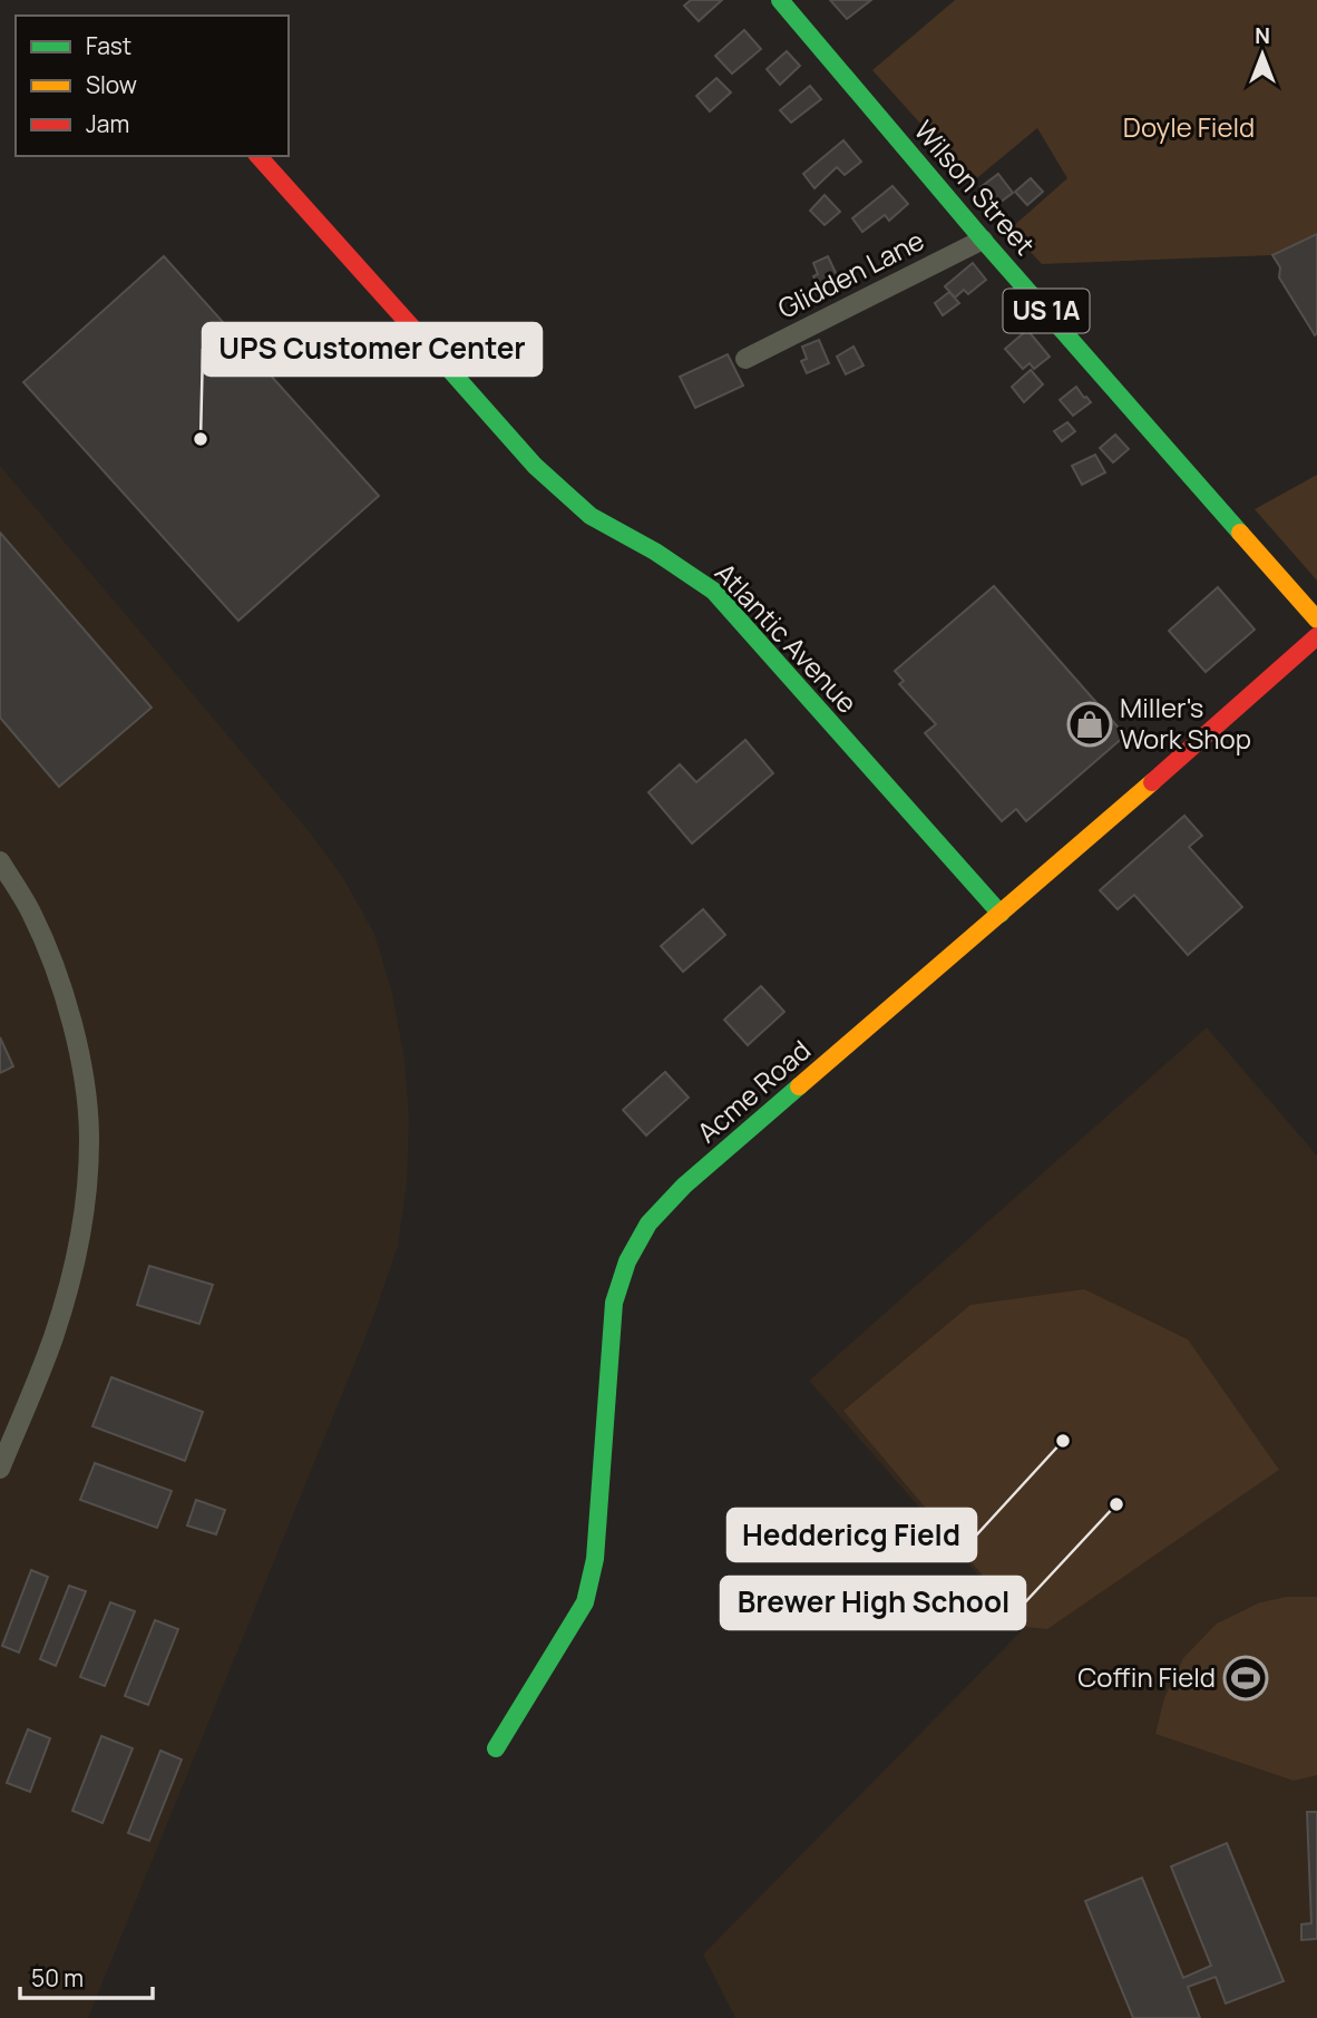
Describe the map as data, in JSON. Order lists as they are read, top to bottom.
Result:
{
  "streets": {
    "street": [
      "Wilson Street",
      "Glidden Lane",
      "US 1A",
      "Atlantic Avenue",
      "Acme Road"
    ]
  },
  "crossings": [
    ["Wilson Street", "Glidden Lane"],
    ["Atlantic Avenue", "Acme Road"]
  ],
  "parks": ["Doyle Field"],
  "places": {
    "other": ["UPS Customer Center", "Heddericg Field", "Brewer High School"],
    "shop": ["Miller's Work Shop"],
    "sports": ["Coffin Field"]
  },
  "legend": ["Fast", "Slow", "Jam"],
  "scale_bar": "50 m",
  "north": "top"
}
